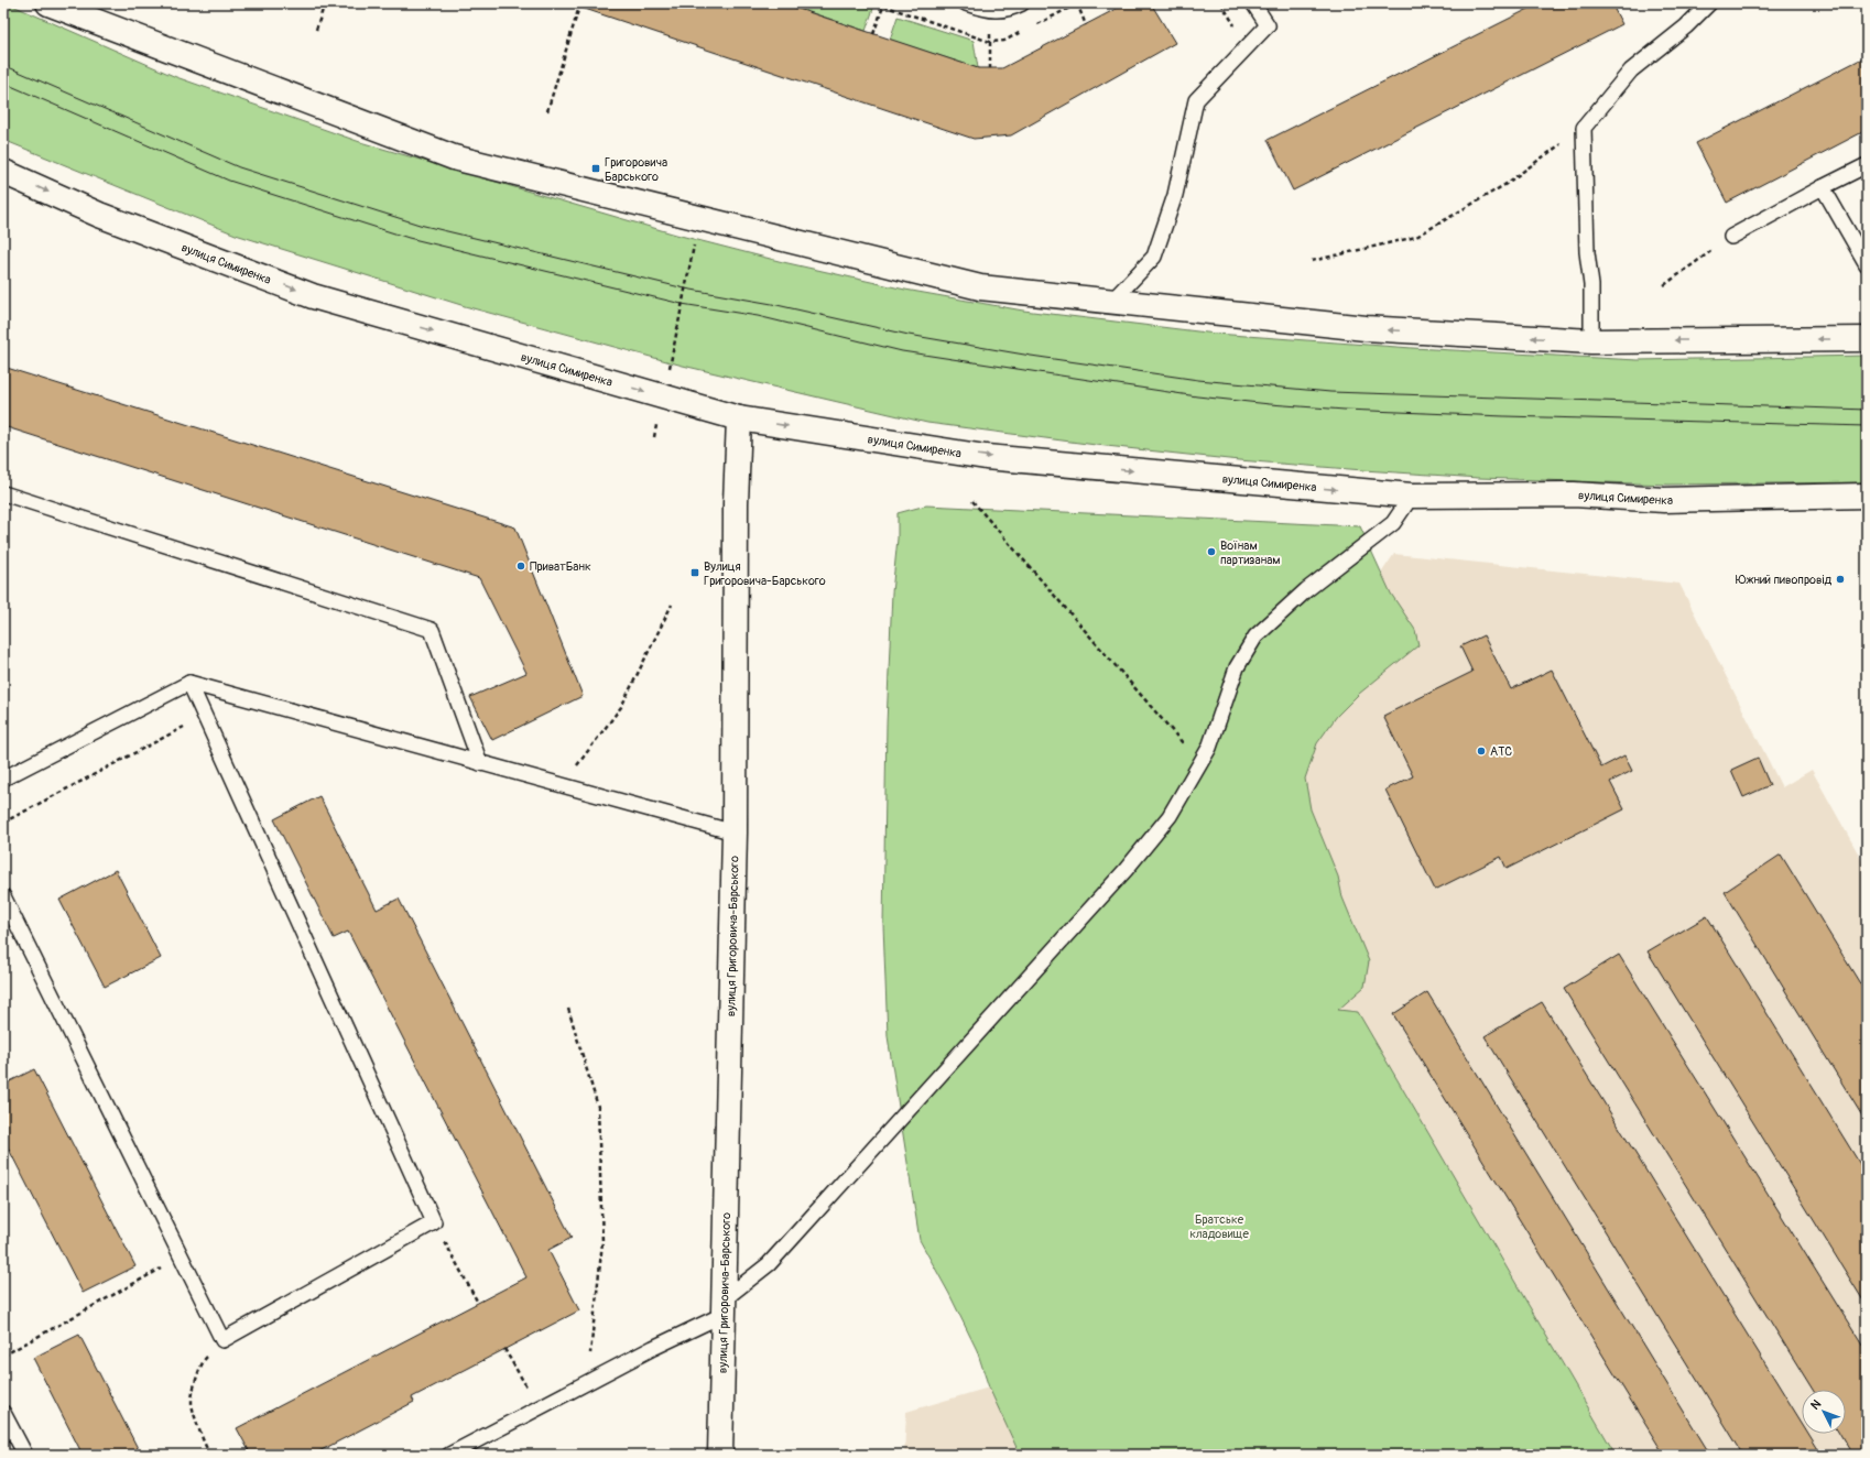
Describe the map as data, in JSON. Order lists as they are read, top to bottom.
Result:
{
  "streets": {
    "street": ["вулиця Симиренка", "вулиця Григоровича-Барського"]
  },
  "crossings": [
    ["вулиця Симиренка", "вулиця Григоровича-Барського"]
  ],
  "parks": ["Братське кладовище"],
  "places": {
    "transit": ["Григоровича Барського", "Вулиця Григоровича-Барського"],
    "other": [
      "Воїнам партизанам",
      "ПриватБанк",
      "Южний пивопровід",
      "АТС"
    ]
  },
  "north": "top left"
}
